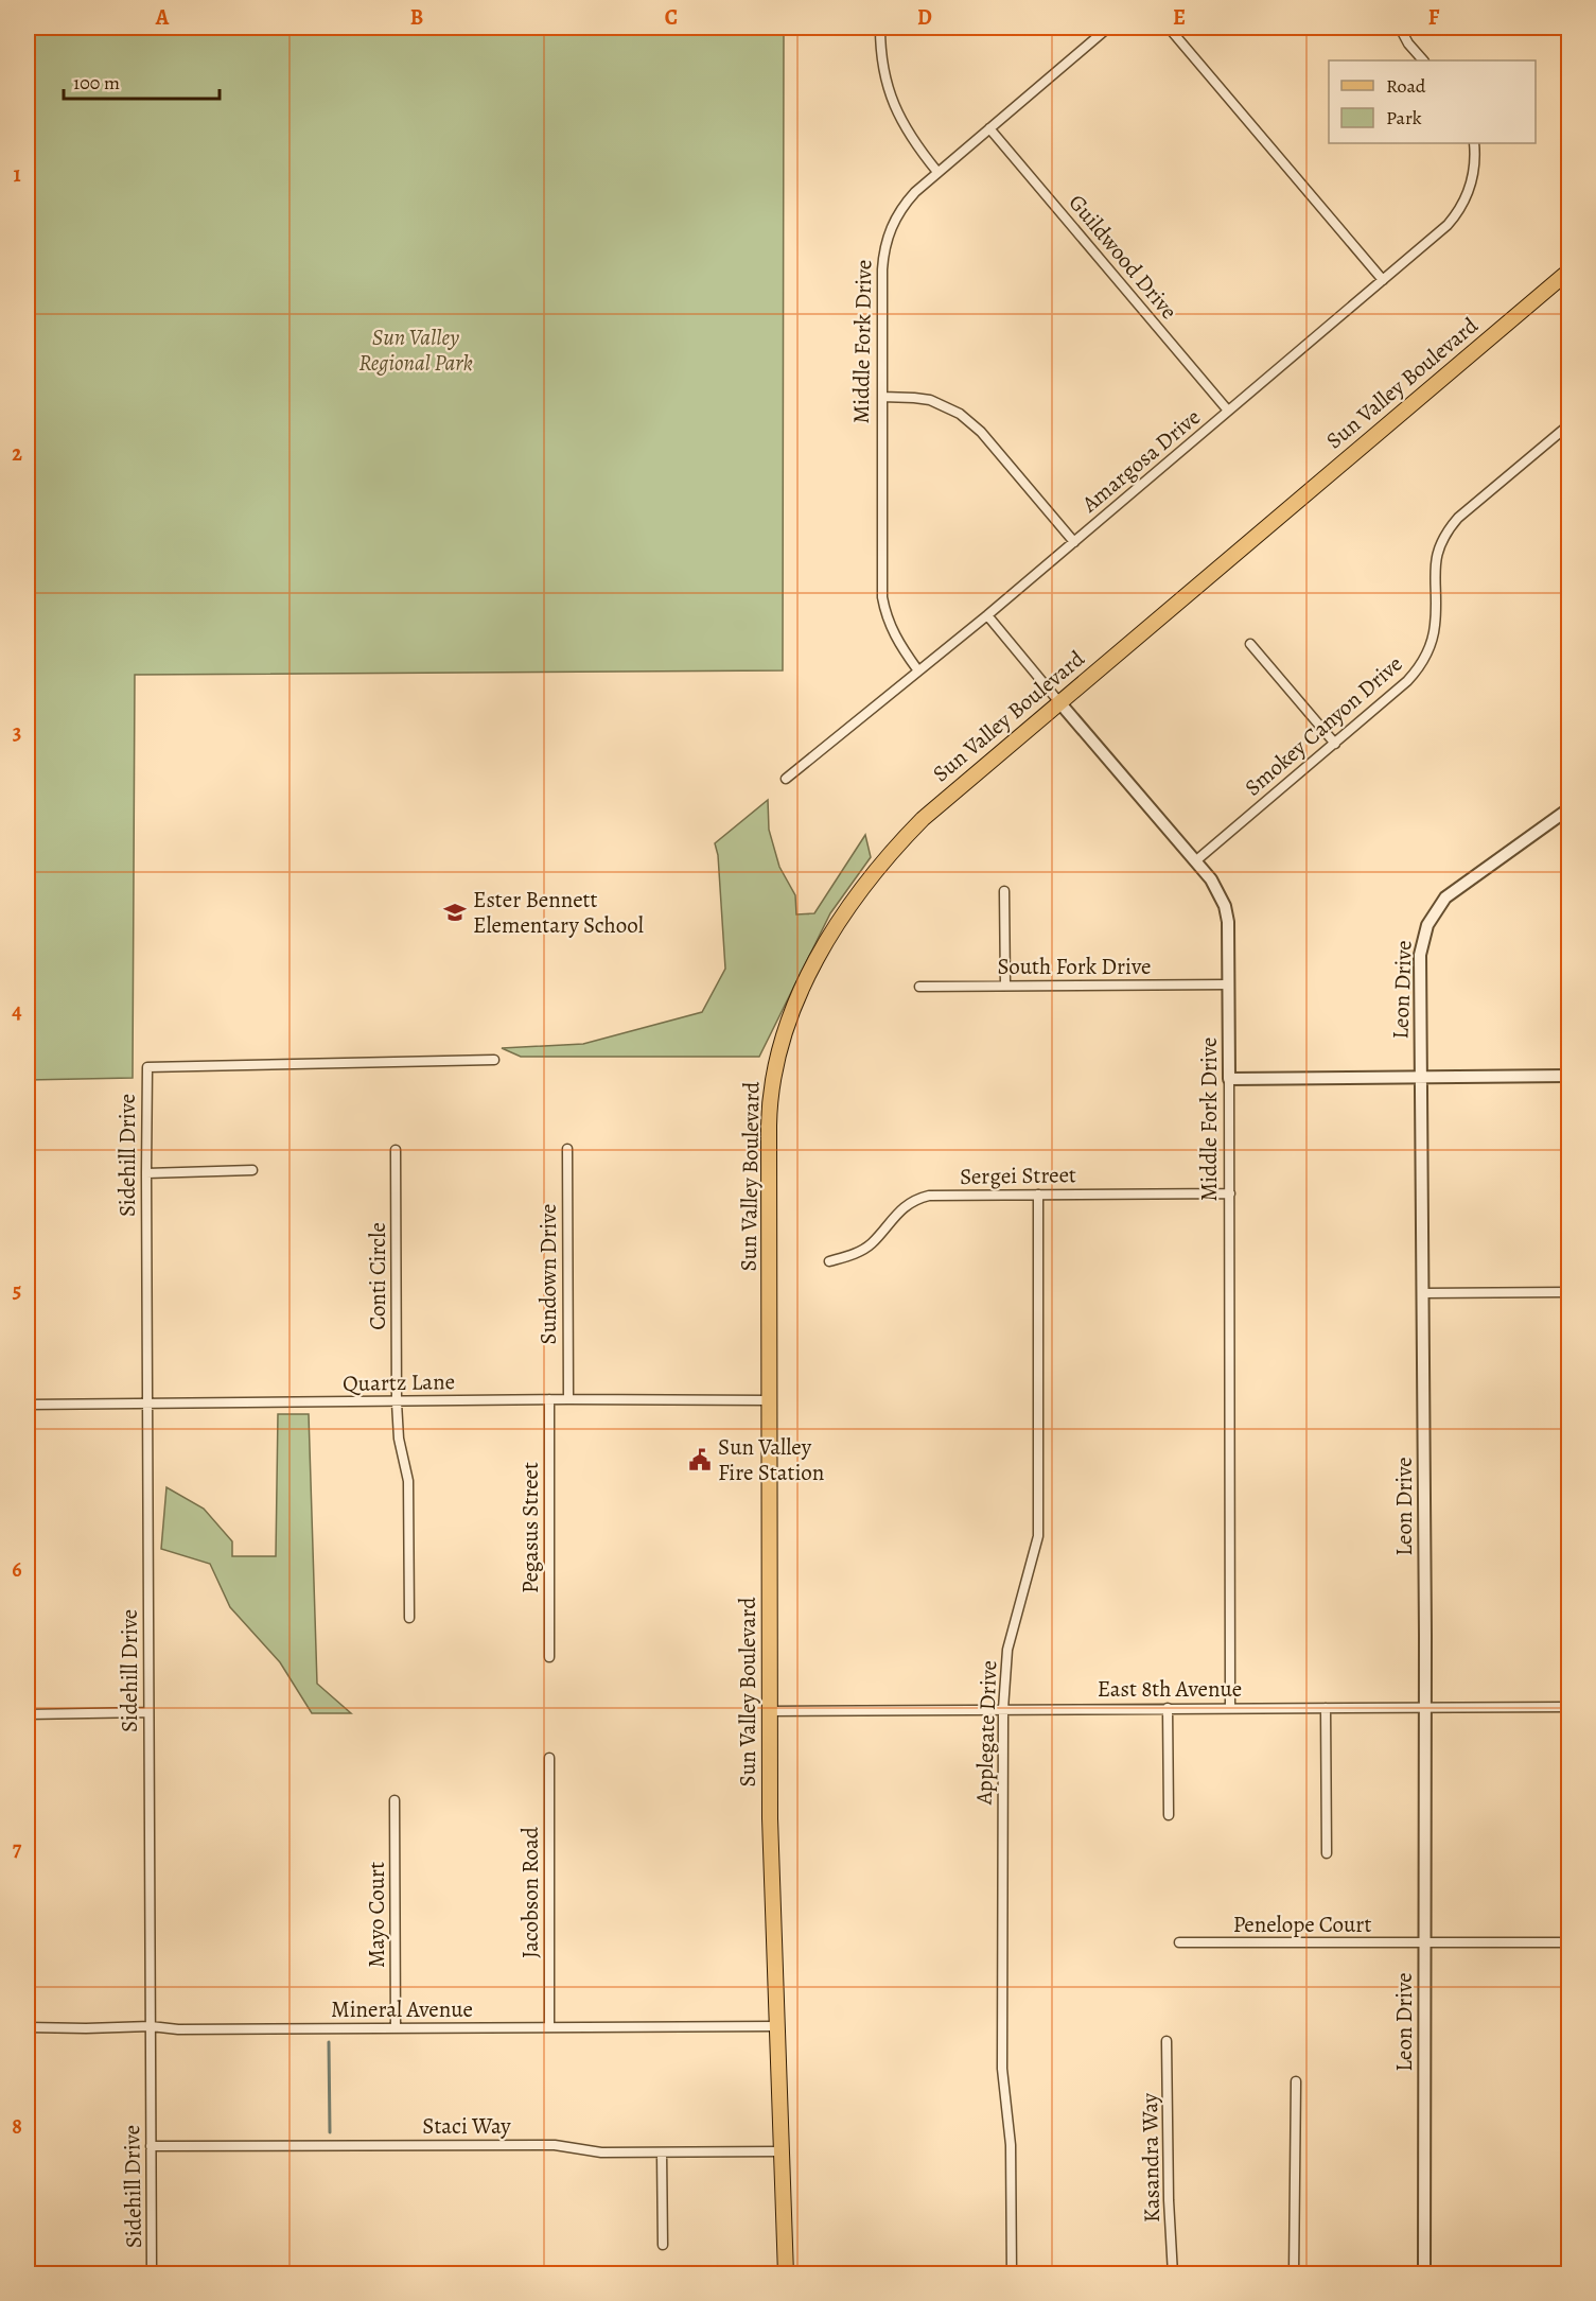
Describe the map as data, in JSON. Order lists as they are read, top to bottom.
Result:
{
  "streets": {
    "main road": ["Sun Valley Boulevard"],
    "street": [
      "Guildwood Drive",
      "Middle Fork Drive",
      "Amargosa Drive",
      "Smokey Canyon Drive",
      "South Fork Drive",
      "Leon Drive",
      "Sidehill Drive",
      "Sergei Street",
      "Sundown Drive",
      "Conti Circle",
      "Quartz Lane",
      "Pegasus Street",
      "East 8th Avenue",
      "Applegate Drive",
      "Jacobson Road",
      "Mayo Court",
      "Penelope Court",
      "Mineral Avenue",
      "Staci Way",
      "Kasandra Way"
    ]
  },
  "crossings": [
    ["Guildwood Drive", "Middle Fork Drive"],
    ["Guildwood Drive", "Amargosa Drive"],
    ["Middle Fork Drive", "Sun Valley Boulevard"],
    ["Middle Fork Drive", "Amargosa Drive"],
    ["Middle Fork Drive", "Smokey Canyon Drive"],
    ["Middle Fork Drive", "South Fork Drive"],
    ["Middle Fork Drive", "Sergei Street"],
    ["Middle Fork Drive", "East 8th Avenue"],
    ["Sun Valley Boulevard", "Quartz Lane"],
    ["Sun Valley Boulevard", "East 8th Avenue"],
    ["Sun Valley Boulevard", "Mineral Avenue"],
    ["Sun Valley Boulevard", "Staci Way"],
    ["Leon Drive", "East 8th Avenue"],
    ["Leon Drive", "Penelope Court"],
    ["Sidehill Drive", "Quartz Lane"],
    ["Sidehill Drive", "Mineral Avenue"],
    ["Sidehill Drive", "Staci Way"],
    ["Sergei Street", "Applegate Drive"],
    ["Sundown Drive", "Quartz Lane"],
    ["Conti Circle", "Quartz Lane"],
    ["Quartz Lane", "Pegasus Street"],
    ["East 8th Avenue", "Applegate Drive"],
    ["Jacobson Road", "Mineral Avenue"],
    ["Mayo Court", "Mineral Avenue"]
  ],
  "parks": ["Sun Valley Regional Park"],
  "places": {
    "school or university": ["Ester Bennett Elementary School"],
    "public building": ["Sun Valley Fire Station"]
  },
  "legend": ["Road", "Park"],
  "scale_bar": "100 m",
  "grid": {
    "columns": [
      "A",
      "B",
      "C",
      "D",
      "E",
      "F"
    ],
    "rows": [
      "1",
      "2",
      "3",
      "4",
      "5",
      "6",
      "7",
      "8"
    ]
  }
}
